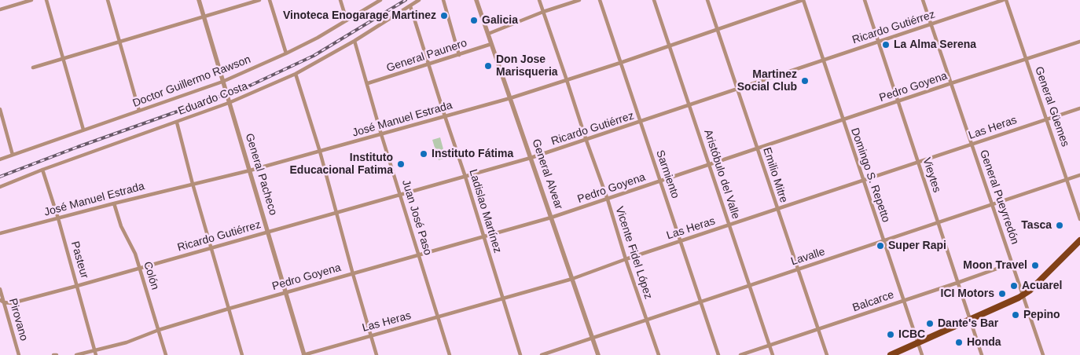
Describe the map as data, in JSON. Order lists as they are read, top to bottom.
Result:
{
  "streets": {
    "street": [
      "Ricardo Gutiérrez",
      "General Paunero",
      "Doctor Guillermo Rawson",
      "Pedro Goyena",
      "Eduardo Costa",
      "General Güemes",
      "José Manuel Estrada",
      "Las Heras",
      "General Pacheco",
      "General Alvear",
      "Sarmiento",
      "Aristóbulo del Valle",
      "Emilio Mitre",
      "Domingo S. Repetto",
      "Vieytes",
      "General Pueyrredón",
      "Ladislao Martínez",
      "Juan José Paso",
      "Vicente Fidel López",
      "Lavalle",
      "Pasteur",
      "Colón",
      "Balcarce",
      "Pirovano"
    ]
  },
  "crossings": [
    ["Ricardo Gutiérrez", "General Pacheco"],
    ["Ricardo Gutiérrez", "General Alvear"],
    ["Ricardo Gutiérrez", "Sarmiento"],
    ["Ricardo Gutiérrez", "Aristóbulo del Valle"],
    ["Ricardo Gutiérrez", "Emilio Mitre"],
    ["Ricardo Gutiérrez", "Domingo S. Repetto"],
    ["Ricardo Gutiérrez", "Vieytes"],
    ["Ricardo Gutiérrez", "General Pueyrredón"],
    ["Ricardo Gutiérrez", "Ladislao Martínez"],
    ["Ricardo Gutiérrez", "Juan José Paso"],
    ["Ricardo Gutiérrez", "Vicente Fidel López"],
    ["Ricardo Gutiérrez", "Pasteur"],
    ["Ricardo Gutiérrez", "Colón"],
    ["Ricardo Gutiérrez", "Pirovano"],
    ["General Paunero", "General Alvear"],
    ["General Paunero", "Ladislao Martínez"],
    ["General Paunero", "Juan José Paso"],
    ["Doctor Guillermo Rawson", "General Pacheco"],
    ["Pedro Goyena", "General Güemes"],
    ["Pedro Goyena", "General Pacheco"],
    ["Pedro Goyena", "General Alvear"],
    ["Pedro Goyena", "Sarmiento"],
    ["Pedro Goyena", "Aristóbulo del Valle"],
    ["Pedro Goyena", "Emilio Mitre"],
    ["Pedro Goyena", "Domingo S. Repetto"],
    ["Pedro Goyena", "Vieytes"],
    ["Pedro Goyena", "General Pueyrredón"],
    ["Pedro Goyena", "Ladislao Martínez"],
    ["Pedro Goyena", "Juan José Paso"],
    ["Pedro Goyena", "Vicente Fidel López"],
    ["Pedro Goyena", "Pasteur"],
    ["Pedro Goyena", "Colón"],
    ["Eduardo Costa", "General Pacheco"],
    ["Eduardo Costa", "Ladislao Martínez"],
    ["Eduardo Costa", "Juan José Paso"],
    ["Eduardo Costa", "Pasteur"],
    ["General Güemes", "Las Heras"],
    ["General Güemes", "Lavalle"],
    ["José Manuel Estrada", "General Pacheco"],
    ["José Manuel Estrada", "General Alvear"],
    ["José Manuel Estrada", "Sarmiento"],
    ["José Manuel Estrada", "Aristóbulo del Valle"],
    ["José Manuel Estrada", "Emilio Mitre"],
    ["José Manuel Estrada", "Domingo S. Repetto"],
    ["José Manuel Estrada", "Ladislao Martínez"],
    ["José Manuel Estrada", "Juan José Paso"],
    ["José Manuel Estrada", "Vicente Fidel López"],
    ["José Manuel Estrada", "Pasteur"],
    ["José Manuel Estrada", "Colón"],
    ["Las Heras", "General Pacheco"],
    ["Las Heras", "General Alvear"],
    ["Las Heras", "Sarmiento"],
    ["Las Heras", "Aristóbulo del Valle"],
    ["Las Heras", "Emilio Mitre"],
    ["Las Heras", "Domingo S. Repetto"],
    ["Las Heras", "Vieytes"],
    ["Las Heras", "General Pueyrredón"],
    ["Las Heras", "Ladislao Martínez"],
    ["Las Heras", "Juan José Paso"],
    ["Las Heras", "Vicente Fidel López"],
    ["General Alvear", "Lavalle"],
    ["Sarmiento", "Lavalle"],
    ["Aristóbulo del Valle", "Lavalle"],
    ["Aristóbulo del Valle", "Balcarce"],
    ["Emilio Mitre", "Lavalle"],
    ["Emilio Mitre", "Balcarce"],
    ["Domingo S. Repetto", "Lavalle"],
    ["Domingo S. Repetto", "Balcarce"],
    ["Vieytes", "Lavalle"],
    ["Vieytes", "Balcarce"],
    ["General Pueyrredón", "Lavalle"],
    ["General Pueyrredón", "Balcarce"],
    ["Vicente Fidel López", "Lavalle"]
  ],
  "places": [
    "Vinoteca Enogarage Martinez",
    "Galicia",
    "La Alma Serena",
    "Don Jose Marisqueria",
    "Martinez Social Club",
    "Instituto Fátima",
    "Instituto Educacional Fatima",
    "Tasca",
    "Super Rapi",
    "Moon Travel",
    "Acuarel",
    "ICI Motors",
    "Pepino",
    "Dante's Bar",
    "ICBC",
    "Honda"
  ]
}
